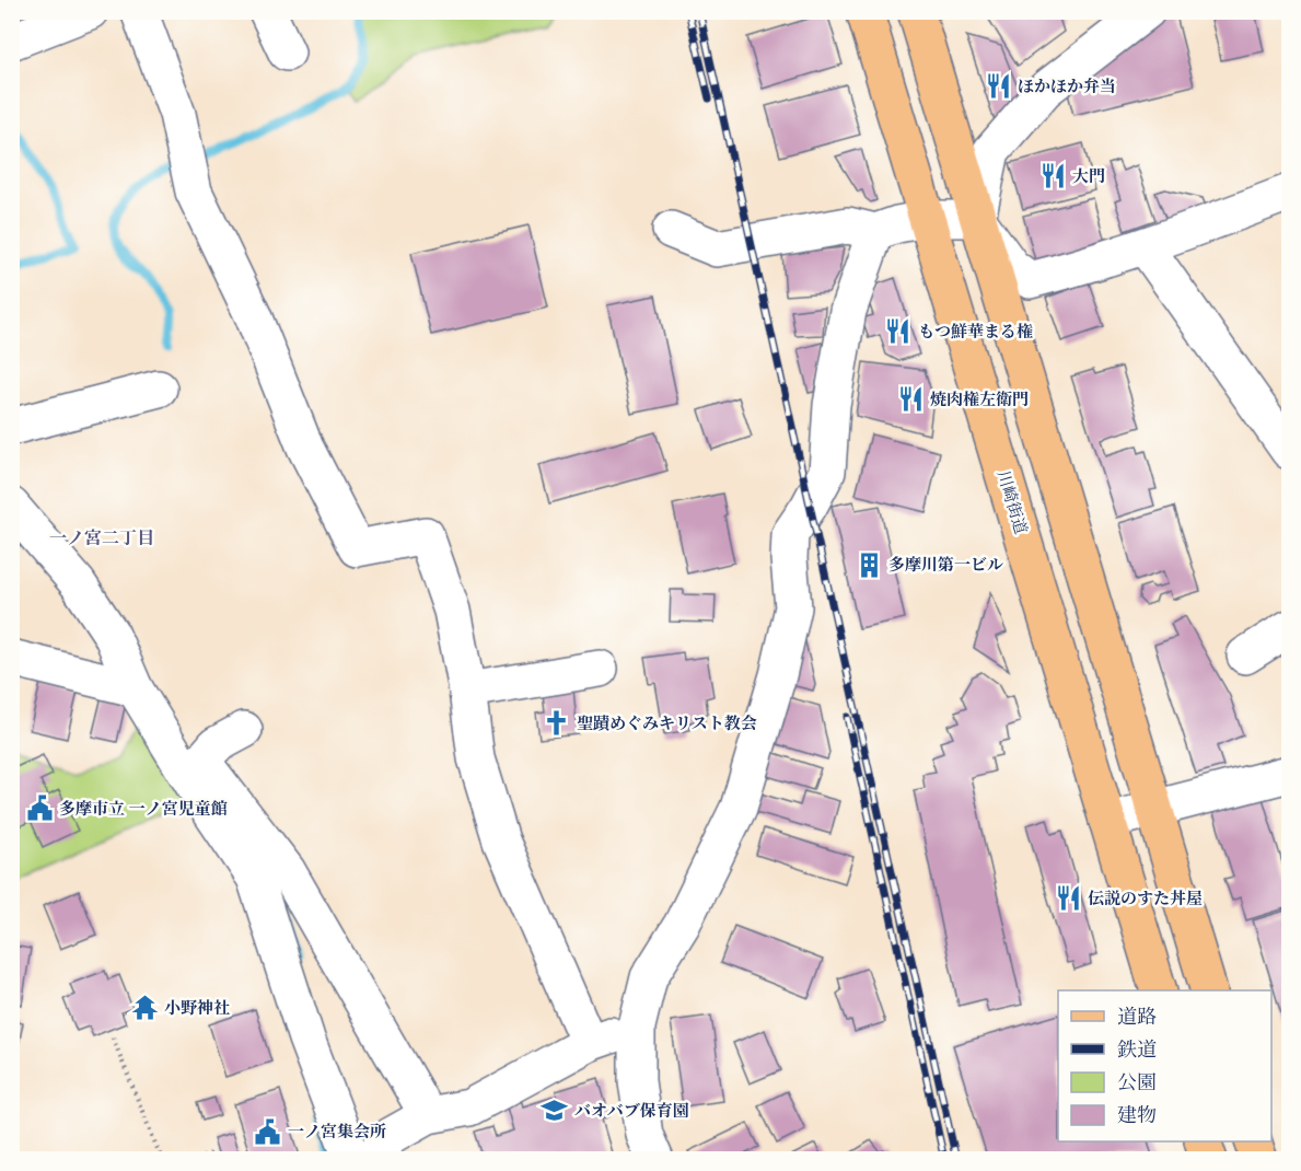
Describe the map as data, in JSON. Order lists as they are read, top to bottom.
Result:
{
  "streets": {
    "main road": ["川崎街道"]
  },
  "districts": ["一ノ宮二丁目"],
  "places": {
    "restaurant": [
      "ほかほか弁当",
      "大門",
      "もつ鮮華まる権",
      "焼肉権左衛門",
      "伝説のすた丼屋"
    ],
    "building": ["多摩川第一ビル"],
    "church": ["聖蹟めぐみキリスト教会"],
    "public building": ["多摩市立 一ノ宮児童館", "一ノ宮集会所"],
    "temple": ["小野神社"],
    "school or university": ["バオバブ保育園"]
  },
  "legend": [
    "道路",
    "鉄道",
    "公園",
    "建物"
  ]
}
